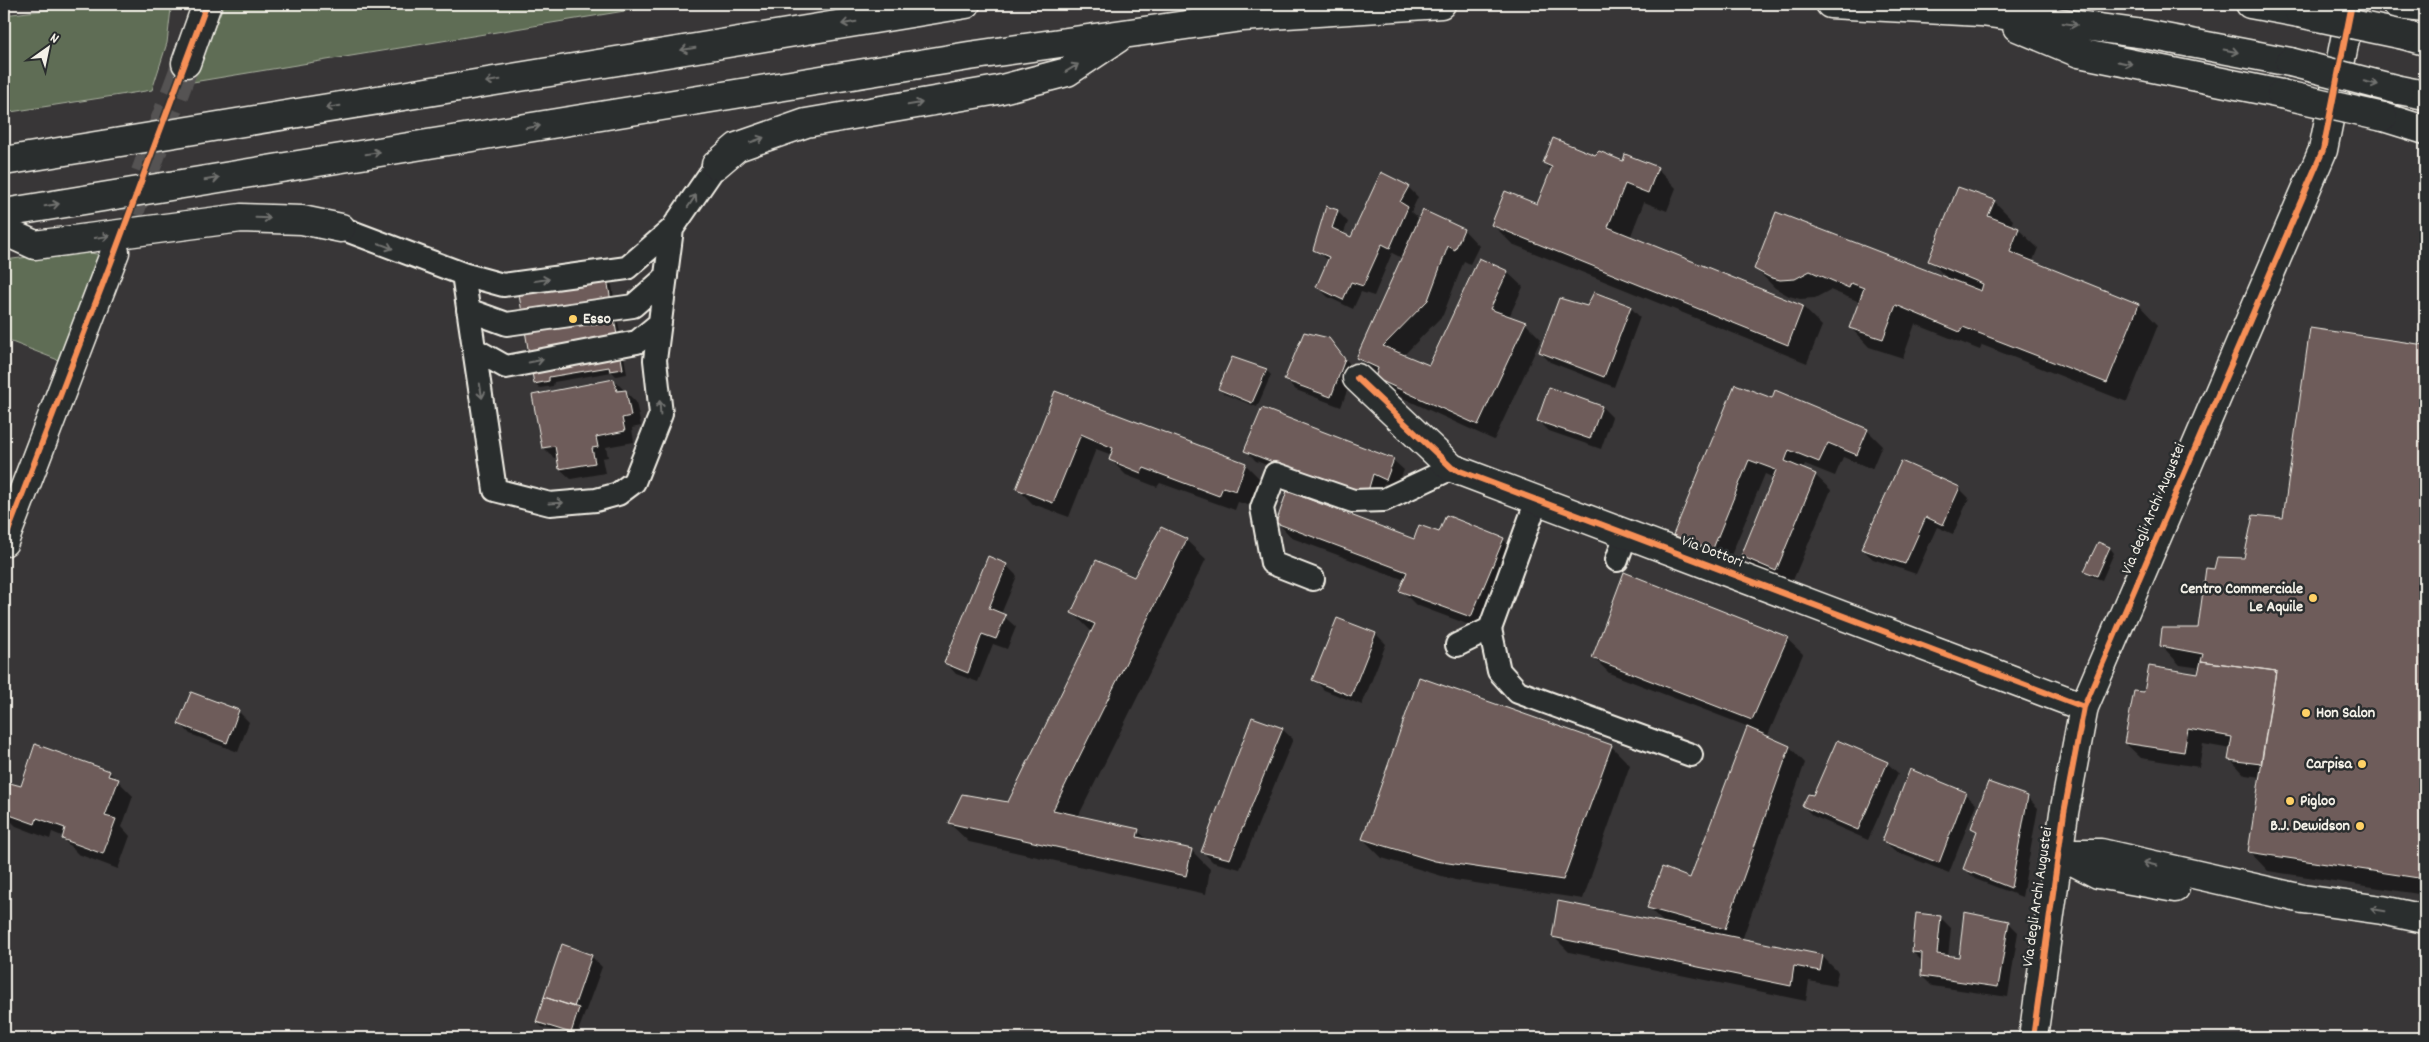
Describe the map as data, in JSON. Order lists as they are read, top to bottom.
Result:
{
  "streets": {
    "main road": ["Via degli Archi Augustei", "Via Dottori"]
  },
  "crossings": [
    ["Via degli Archi Augustei", "Via Dottori"]
  ],
  "places": [
    "Esso",
    "Centro Commerciale Le Aquile",
    "Hon Salon",
    "Carpisa",
    "Pigloo",
    "B.J. Dewidson"
  ],
  "north": "top right"
}
